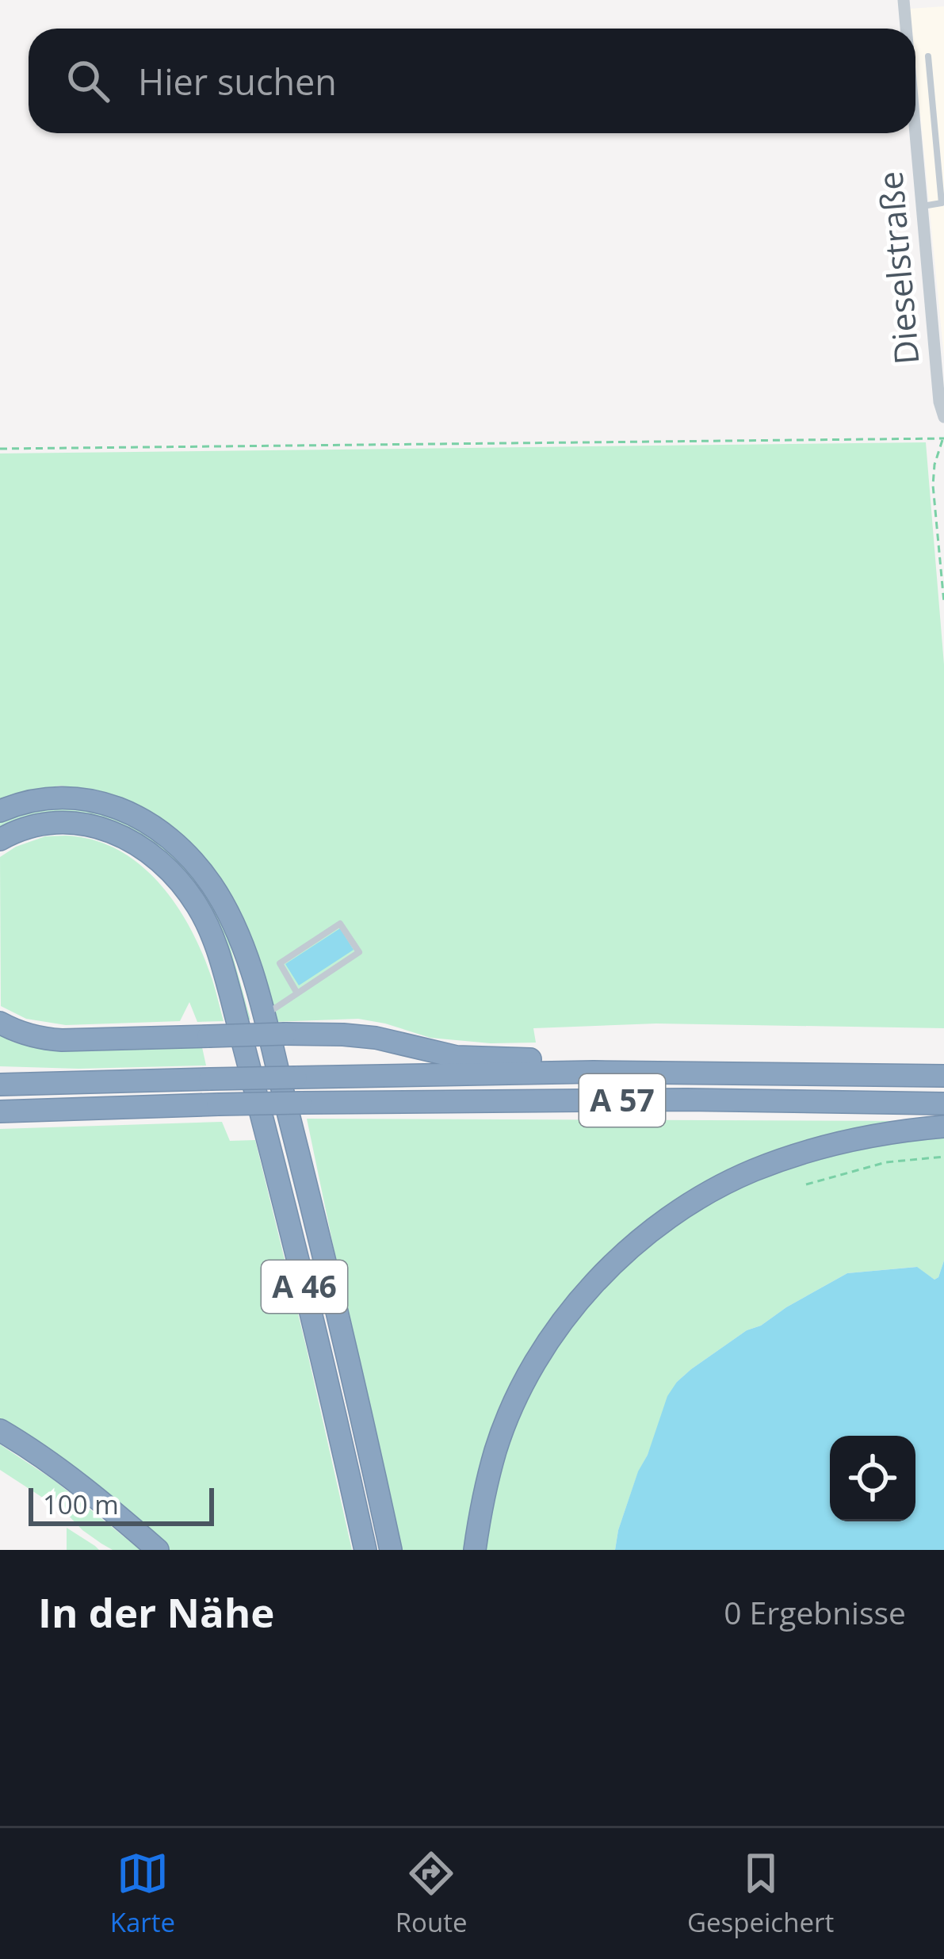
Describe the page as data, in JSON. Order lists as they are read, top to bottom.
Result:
{
  "streets": {
    "highway": ["A 57", "A 46"],
    "street": ["Dieselstraße"]
  },
  "scale_bar": "100 m",
  "page": {
    "search": "Hier suchen",
    "scale": "100 m",
    "heading": ["In der Nähe", "0 Ergebnisse"],
    "nav": ["Karte", "Route", "Gespeichert"]
  }
}
